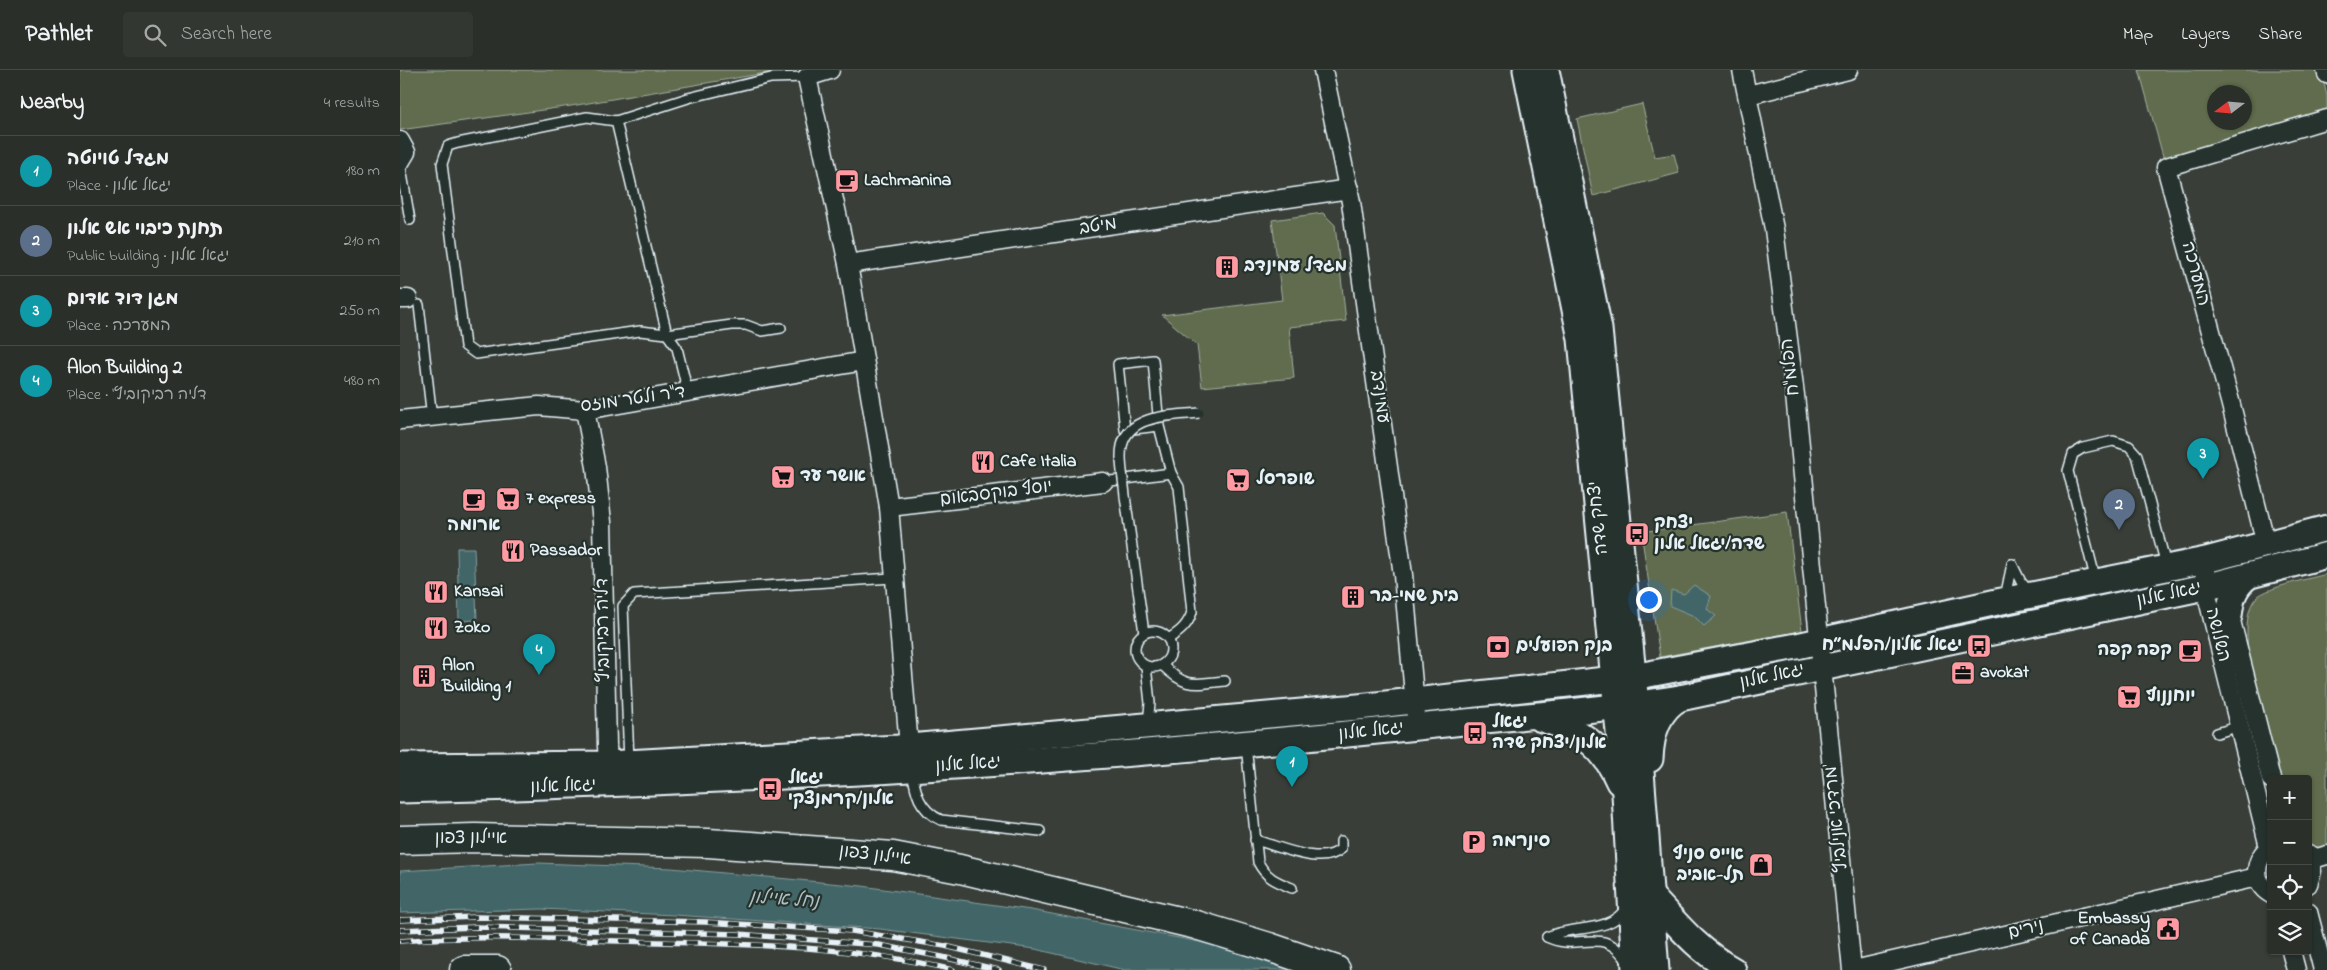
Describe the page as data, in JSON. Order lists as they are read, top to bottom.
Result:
{
  "streets": {
    "highway": ["איילון צפון"],
    "street": [
      "מיטב",
      "המערכה",
      "הפלמ\"ח",
      "עמינדב",
      "ד\"ר ולטר מוזס",
      "יוסף בוקסבאום",
      "יצחק שדה",
      "יגאל אלון",
      "'דליה רביקוביץ",
      "השלושה",
      "מרדכי אנילביץ'",
      "נירים"
    ]
  },
  "crossings": [
    ["מיטב", "עמינדב"],
    ["המערכה", "יגאל אלון"],
    ["הפלמ\"ח", "יגאל אלון"],
    ["הפלמ\"ח", "מרדכי אנילביץ'"],
    ["עמינדב", "יגאל אלון"],
    ["ד\"ר ולטר מוזס", "'דליה רביקוביץ"],
    ["יצחק שדה", "יגאל אלון"],
    ["יגאל אלון", "'דליה רביקוביץ"],
    ["יגאל אלון", "השלושה"],
    ["יגאל אלון", "מרדכי אנילביץ'"],
    ["מרדכי אנילביץ'", "נירים"]
  ],
  "water": ["נחל איילון"],
  "places": {
    "cafe": ["Lachmanina", "ארומה", "קפה קפה"],
    "building": ["מגדל עמינדב", "בית שמי-בר", "Alon Building 1"],
    "restaurant": [
      "Cafe Italia",
      "Passador",
      "Kansai",
      "Zoko"
    ],
    "supermarket": [
      "אושר עד",
      "שופרסל",
      "7 express",
      "יוחננוף"
    ],
    "bus stop": [
      "יצחק שדה/יגאל אלון",
      "יגאל אלון/הפלמ״ח",
      "יגאל אלון/יצחק שדה",
      "יגאל אלון/קרמנצקי"
    ],
    "bank": ["בנק הפועלים"],
    "office": ["avokat"],
    "parking": ["סינרמה"],
    "shop": ["אייס סניף תל-אביב"],
    "public building": ["Embassy of Canada"]
  },
  "north": "left",
  "page": {
    "header": "Pathlet",
    "search": "Search here",
    "nav": ["Map", "Layers", "Share"],
    "heading": ["Nearby", "4 results"],
    "list": [
      {
        "mark": "1",
        "name": "מגדל טויוטה",
        "note": "Place · יגאל אלון",
        "value": "180 m"
      },
      {
        "mark": "2",
        "name": "תחנת כיבוי אש אלון",
        "note": "Public building · יגאל אלון",
        "value": "210 m"
      },
      {
        "mark": "3",
        "name": "מגן דוד אדום",
        "note": "Place · המערכה",
        "value": "250 m"
      },
      {
        "mark": "4",
        "name": "Alon Building 2",
        "note": "Place · 'דליה רביקוביץ",
        "value": "480 m"
      }
    ],
    "pins": [
      "3",
      "2",
      "4",
      "1"
    ],
    "map_buttons": ["+", "−"]
  }
}
